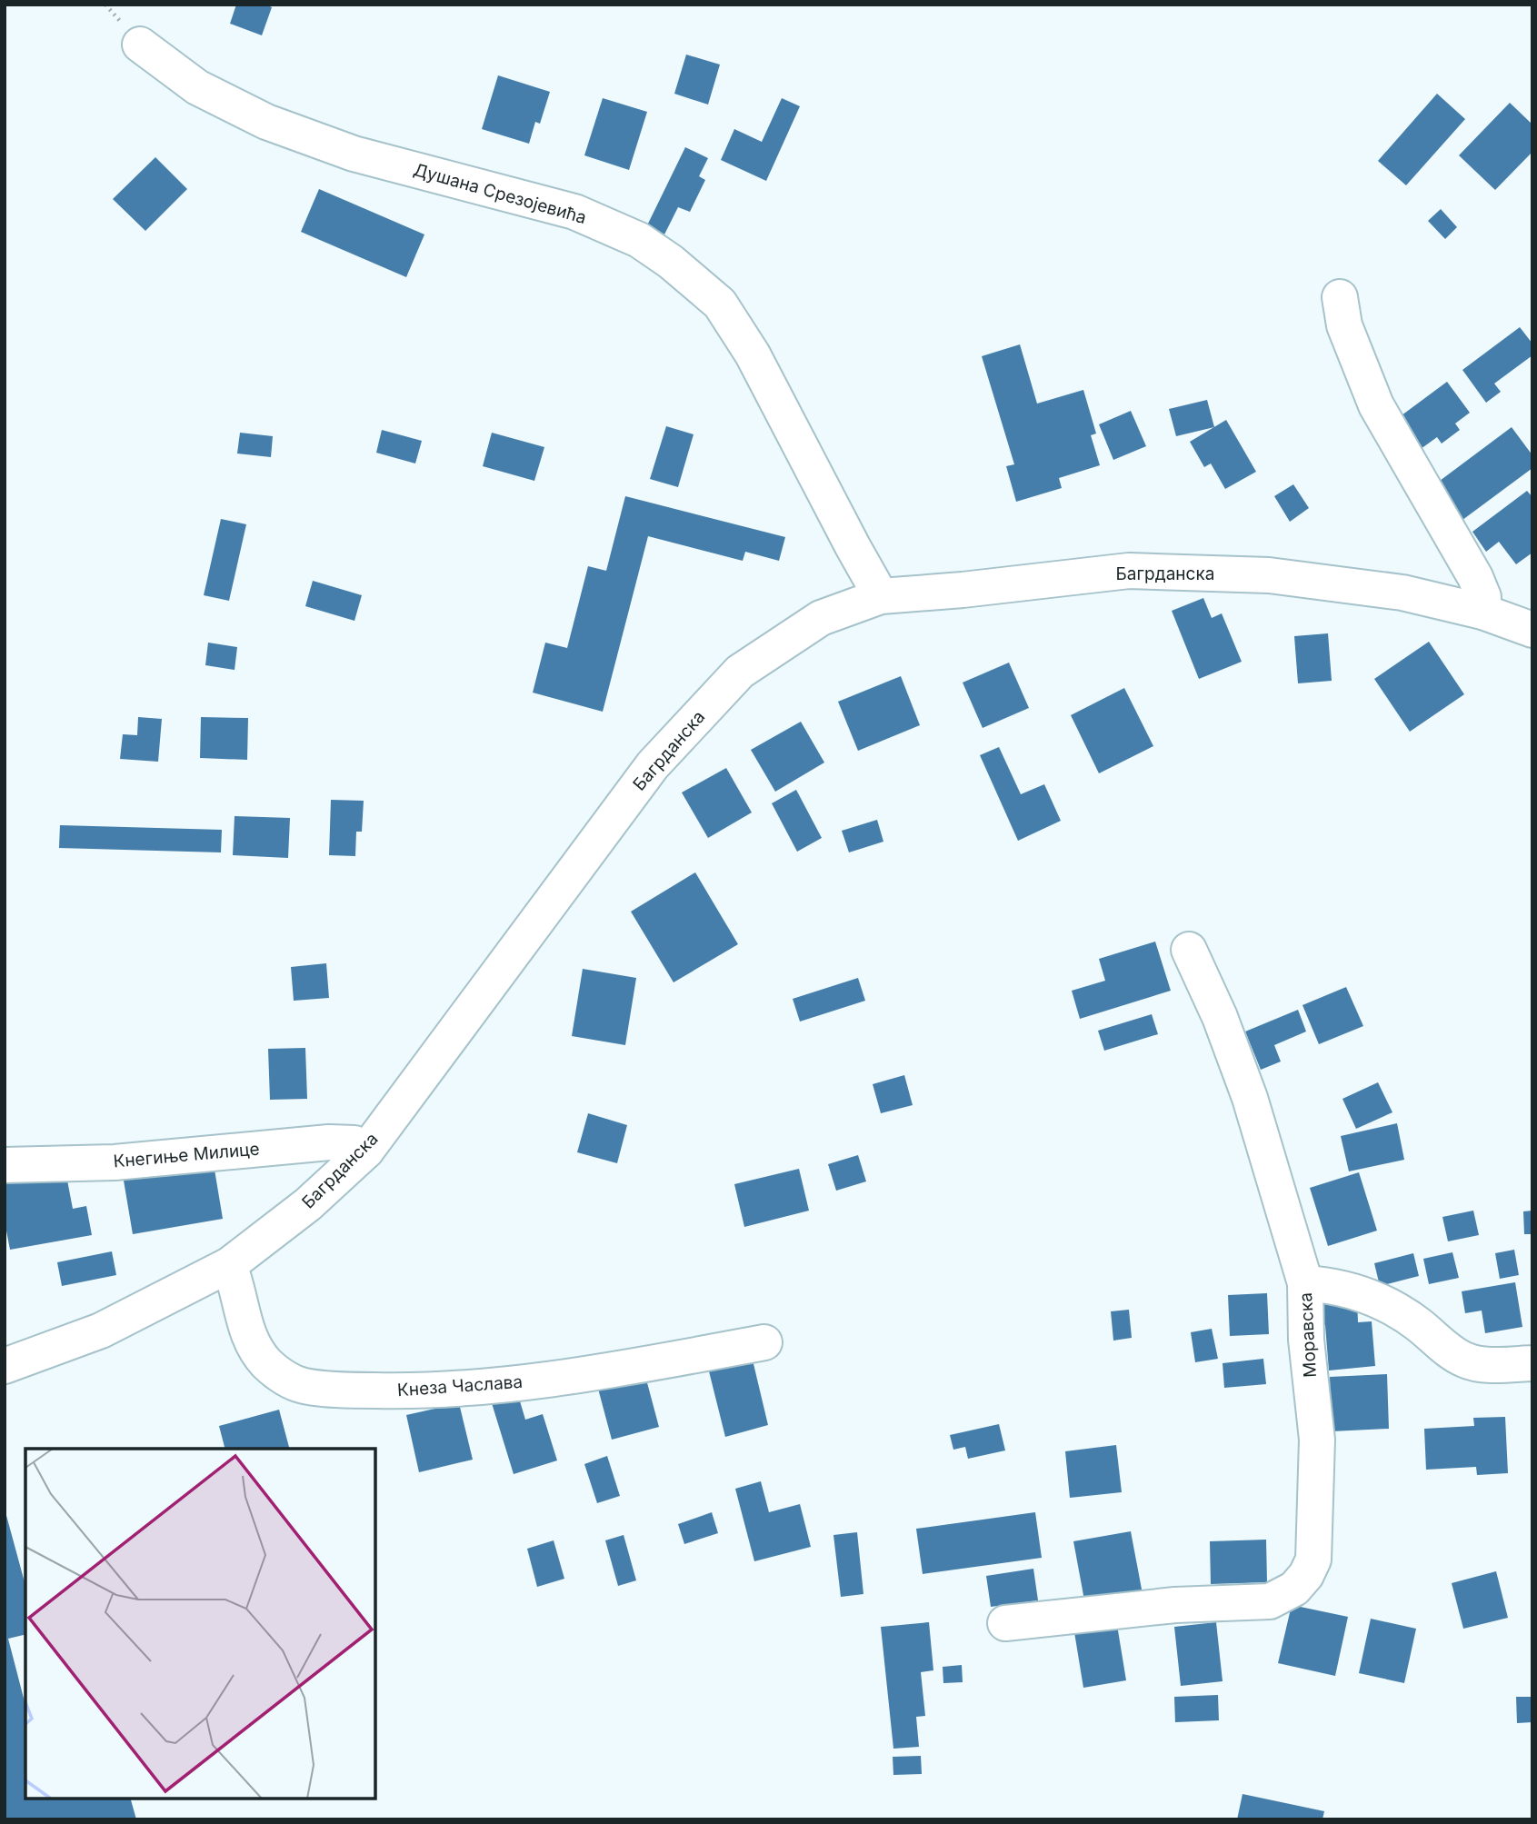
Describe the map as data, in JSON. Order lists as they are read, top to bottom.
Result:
{
  "streets": {
    "street": [
      "Душана Срезојевића",
      "Багрданска",
      "Кнегиње Милице",
      "Моравска",
      "Кнеза Часлава"
    ]
  },
  "crossings": [
    ["Душана Срезојевића", "Багрданска"],
    ["Багрданска", "Кнегиње Милице"],
    ["Багрданска", "Кнеза Часлава"]
  ]
}
